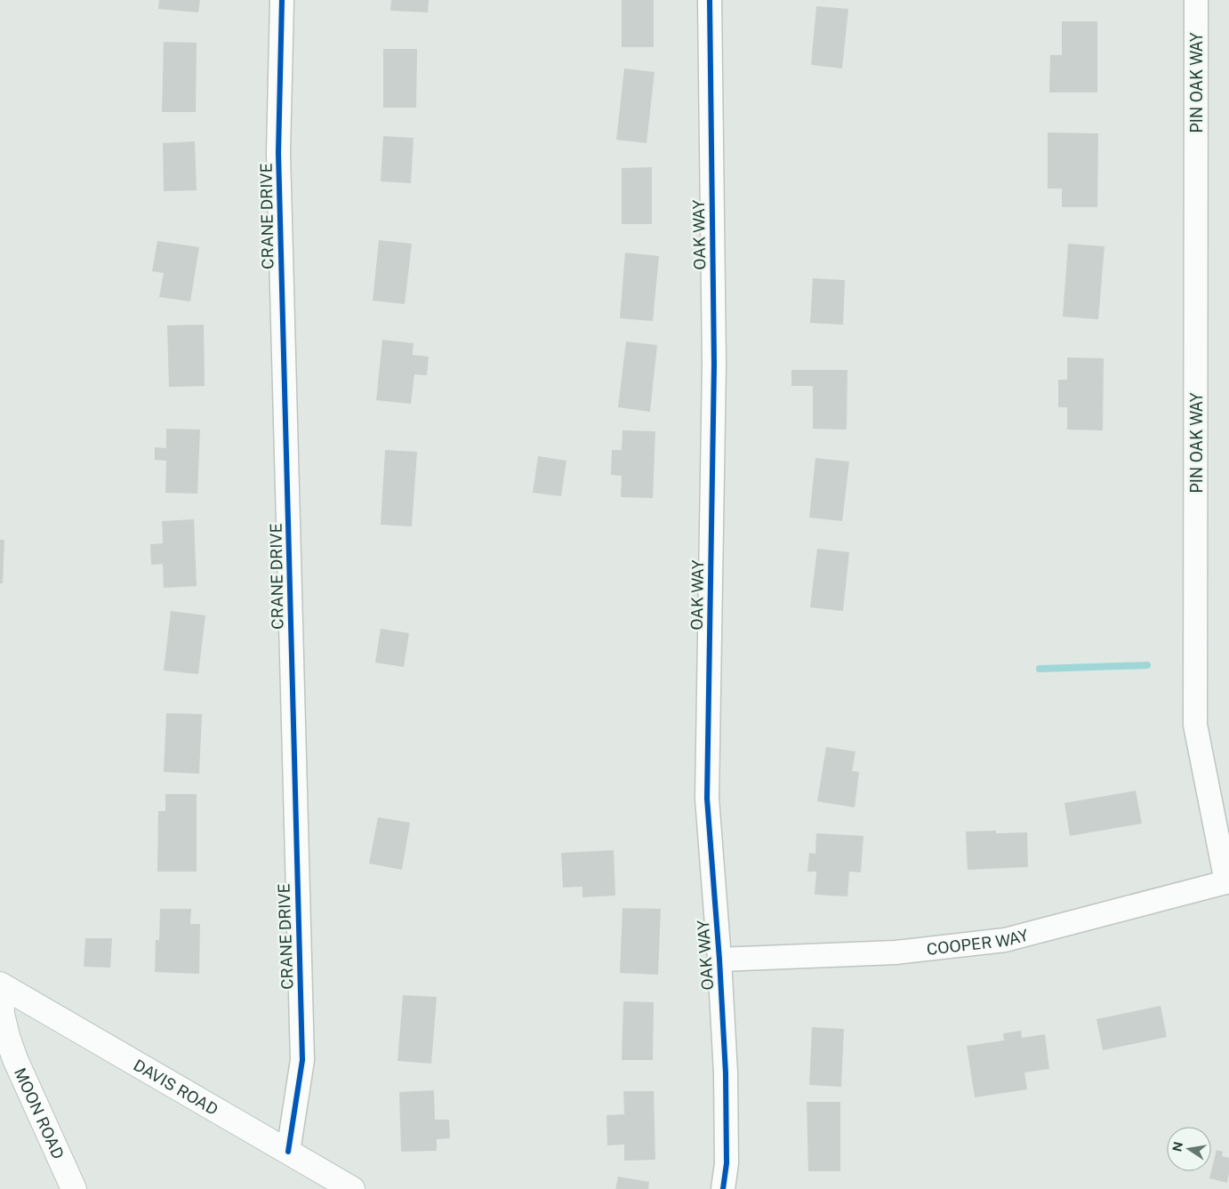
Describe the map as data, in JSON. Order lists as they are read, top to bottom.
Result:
{
  "streets": {
    "street": [
      "PIN OAK WAY",
      "CRANE DRIVE",
      "OAK WAY",
      "COOPER WAY",
      "DAVIS ROAD",
      "MOON ROAD"
    ]
  },
  "crossings": [
    ["PIN OAK WAY", "COOPER WAY"],
    ["CRANE DRIVE", "DAVIS ROAD"],
    ["OAK WAY", "COOPER WAY"],
    ["DAVIS ROAD", "MOON ROAD"]
  ],
  "north": "left"
}
